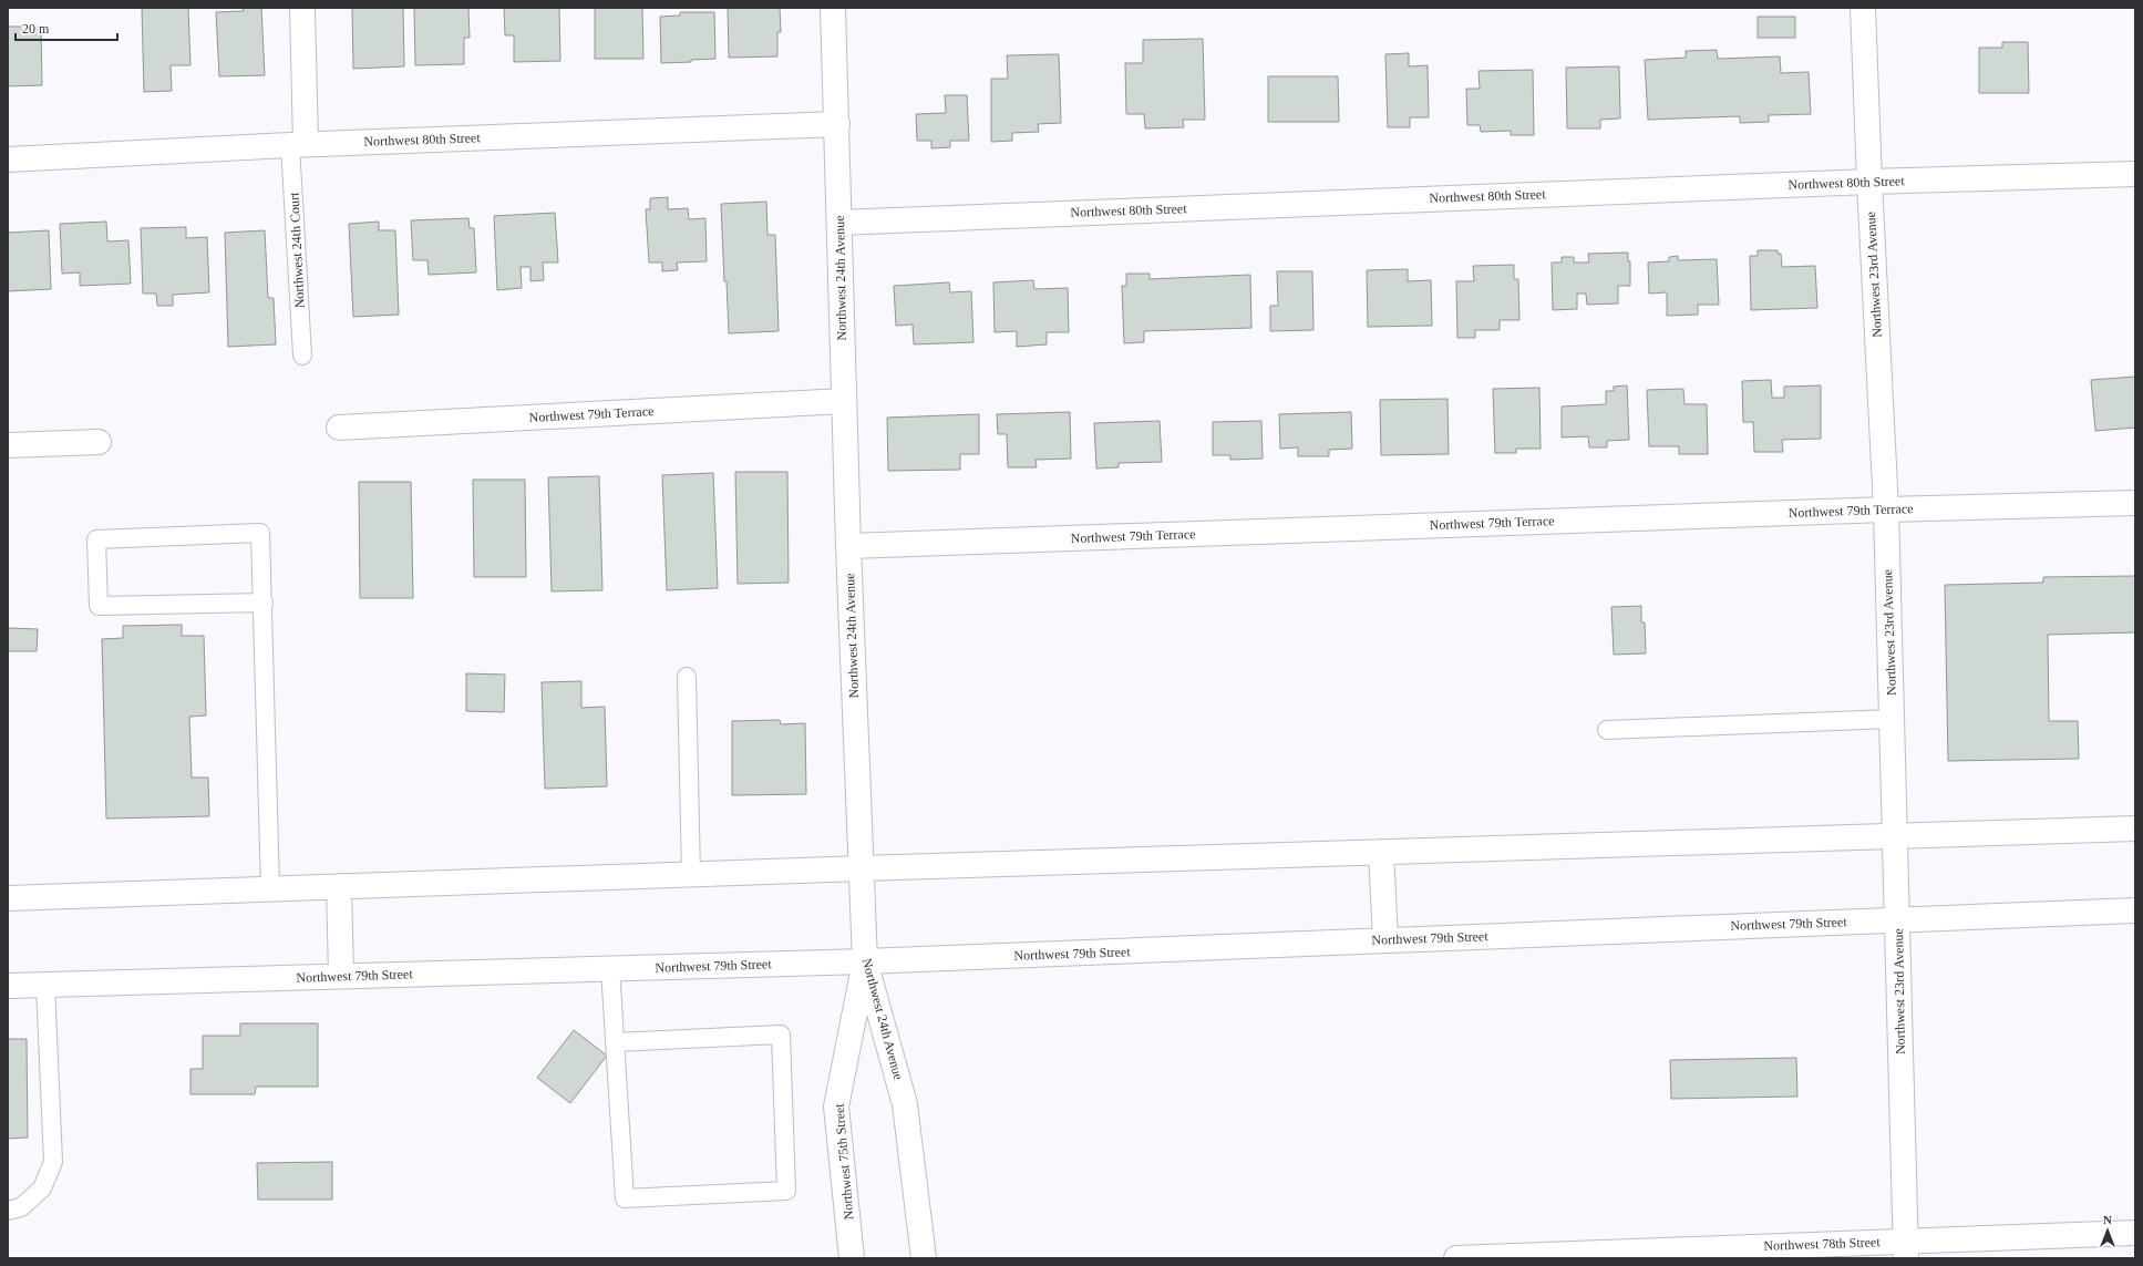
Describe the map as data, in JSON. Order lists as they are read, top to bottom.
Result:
{
  "streets": {
    "street": [
      "Northwest 80th Street",
      "Northwest 24th Court",
      "Northwest 23rd Avenue",
      "Northwest 24th Avenue",
      "Northwest 79th Terrace",
      "Northwest 79th Street",
      "Northwest 75th Street",
      "Northwest 78th Street"
    ]
  },
  "crossings": [
    ["Northwest 80th Street", "Northwest 24th Court"],
    ["Northwest 80th Street", "Northwest 23rd Avenue"],
    ["Northwest 80th Street", "Northwest 24th Avenue"],
    ["Northwest 23rd Avenue", "Northwest 79th Terrace"],
    ["Northwest 23rd Avenue", "Northwest 79th Street"],
    ["Northwest 23rd Avenue", "Northwest 78th Street"],
    ["Northwest 24th Avenue", "Northwest 79th Terrace"],
    ["Northwest 24th Avenue", "Northwest 79th Street"],
    ["Northwest 24th Avenue", "Northwest 75th Street"],
    ["Northwest 79th Street", "Northwest 75th Street"]
  ],
  "scale_bar": "20 m",
  "north": "top"
}
